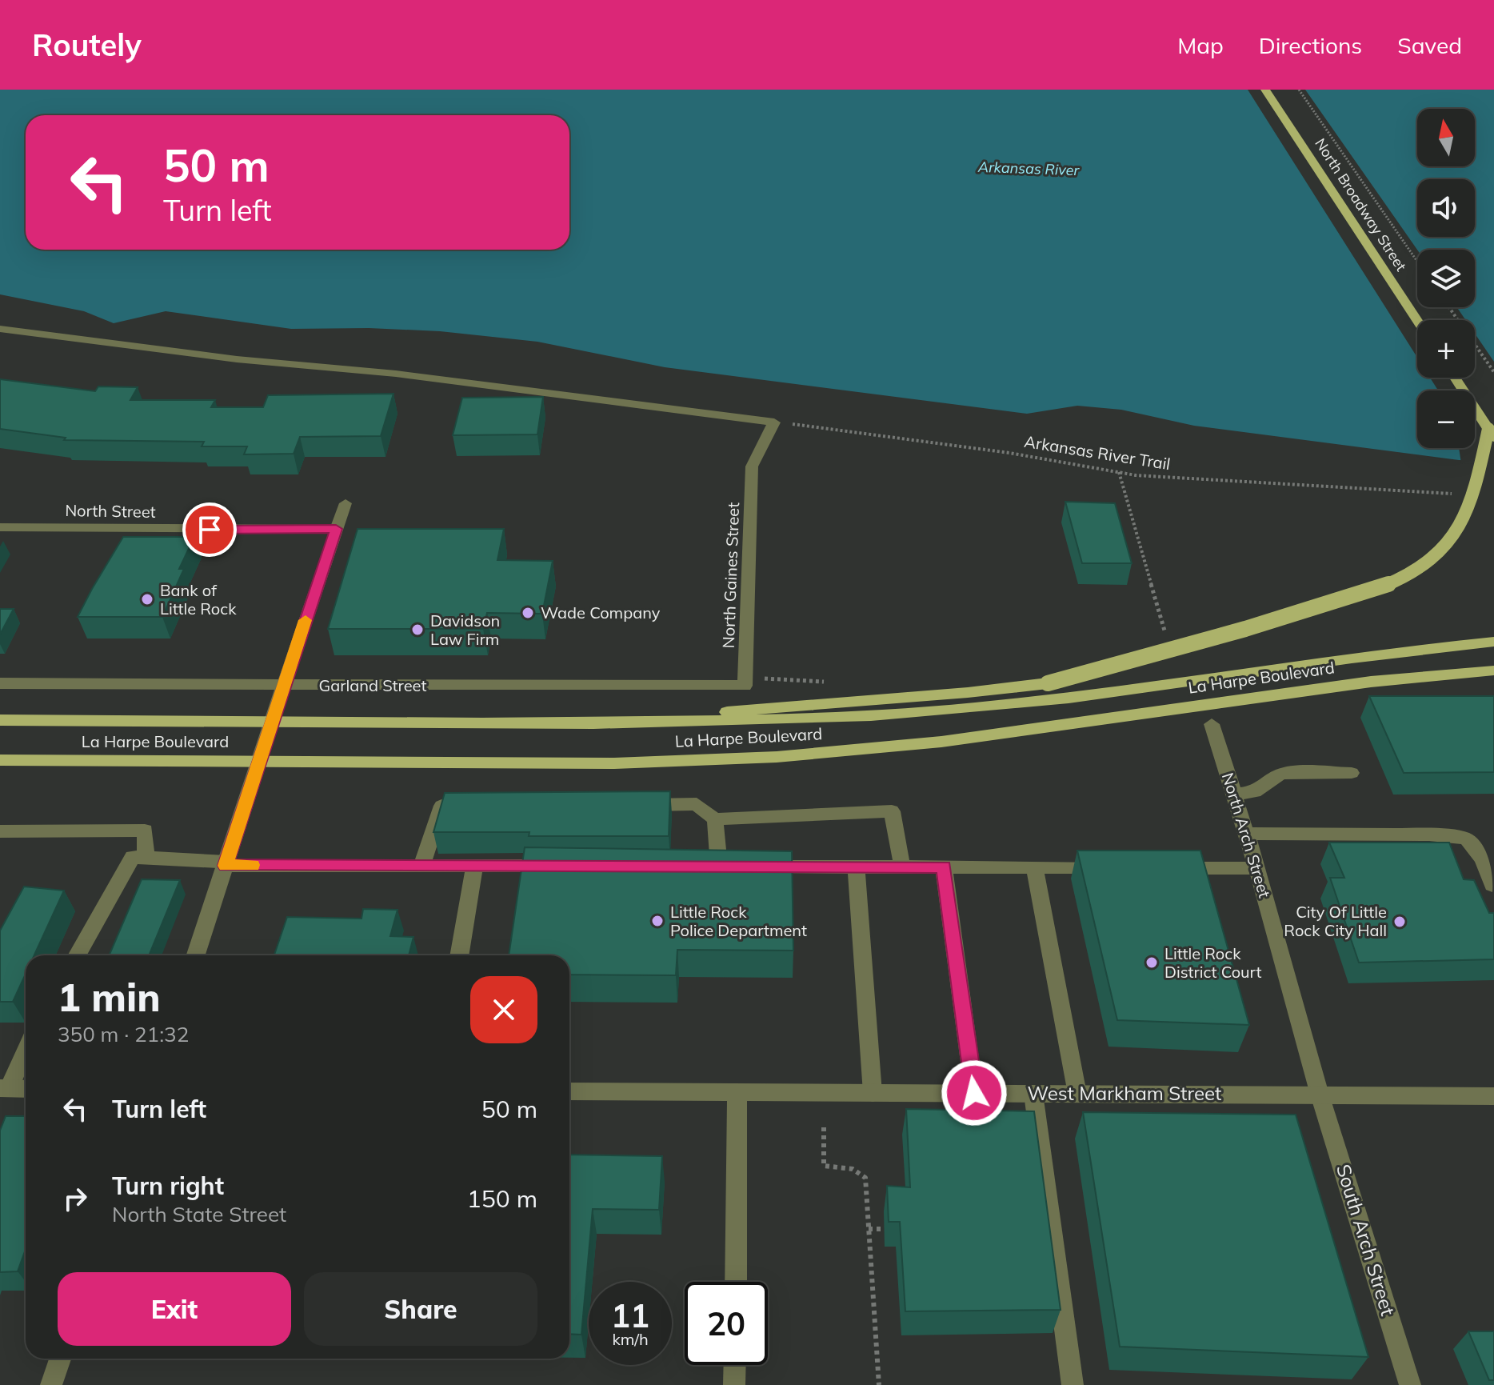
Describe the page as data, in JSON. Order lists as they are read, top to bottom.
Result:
{
  "streets": {
    "main road": ["North Broadway Street", "La Harpe Boulevard"],
    "street": [
      "North Street",
      "North Gaines Street",
      "Garland Street",
      "North Arch Street",
      "West Markham Street",
      "South Arch Street"
    ],
    "path": ["Arkansas River Trail"]
  },
  "crossings": [
    ["Arkansas River Trail", "North Gaines Street"],
    ["North Gaines Street", "Garland Street"],
    ["North Arch Street", "West Markham Street"],
    ["North Arch Street", "South Arch Street"],
    ["West Markham Street", "South Arch Street"]
  ],
  "water": ["Arkansas River"],
  "places": [
    "Bank of Little Rock",
    "Wade Company",
    "Davidson Law Firm",
    "Little Rock Police Department",
    "City Of Little Rock City Hall",
    "Little Rock District Court"
  ],
  "north": "top",
  "page": {
    "header": "Routely",
    "nav": ["Map", "Directions", "Saved"],
    "map_buttons": ["+", "−"],
    "turn": ["50 m", "Turn left"],
    "heading": ["1 min", "350 m · 21:32"],
    "list": [
      {
        "name": "Turn left",
        "value": "50 m"
      },
      {
        "name": "Turn right",
        "note": "North State Street",
        "value": "150 m"
      }
    ],
    "buttons": ["Exit", "Share"],
    "speed": "11 km/h",
    "limit": "20"
  }
}
